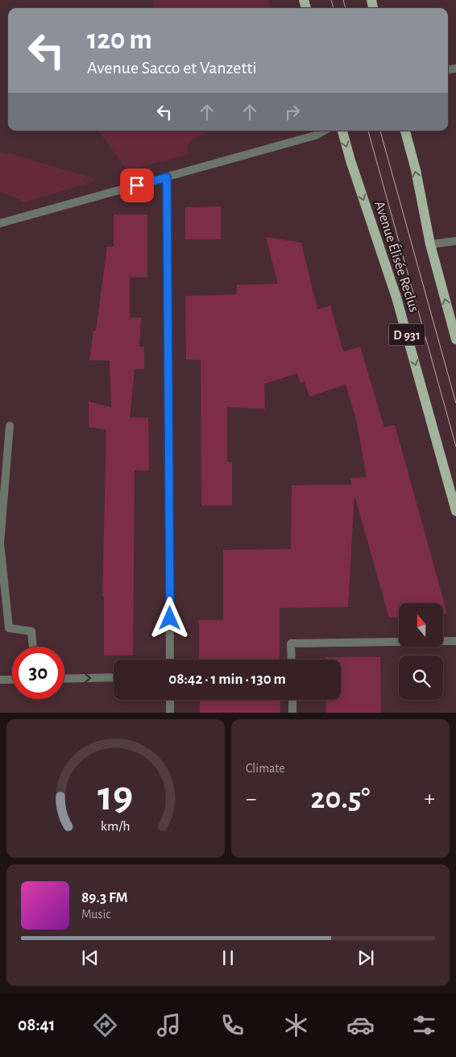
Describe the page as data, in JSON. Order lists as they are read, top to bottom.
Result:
{
  "streets": {
    "main road": ["Avenue Élisée Reclus", "D 931"]
  },
  "north": "top",
  "page": {
    "turn": ["120 m", "Avenue Sacco et Vanzetti"],
    "limit": "30",
    "trip": "08:42 · 1 min · 130 m",
    "tile": "Climate",
    "heat": ["−", "20.5°", "+"],
    "song": ["89.3 FM", "Music"],
    "tabs": "08:41",
    "gauge": ["19", "km/h"]
  }
}
